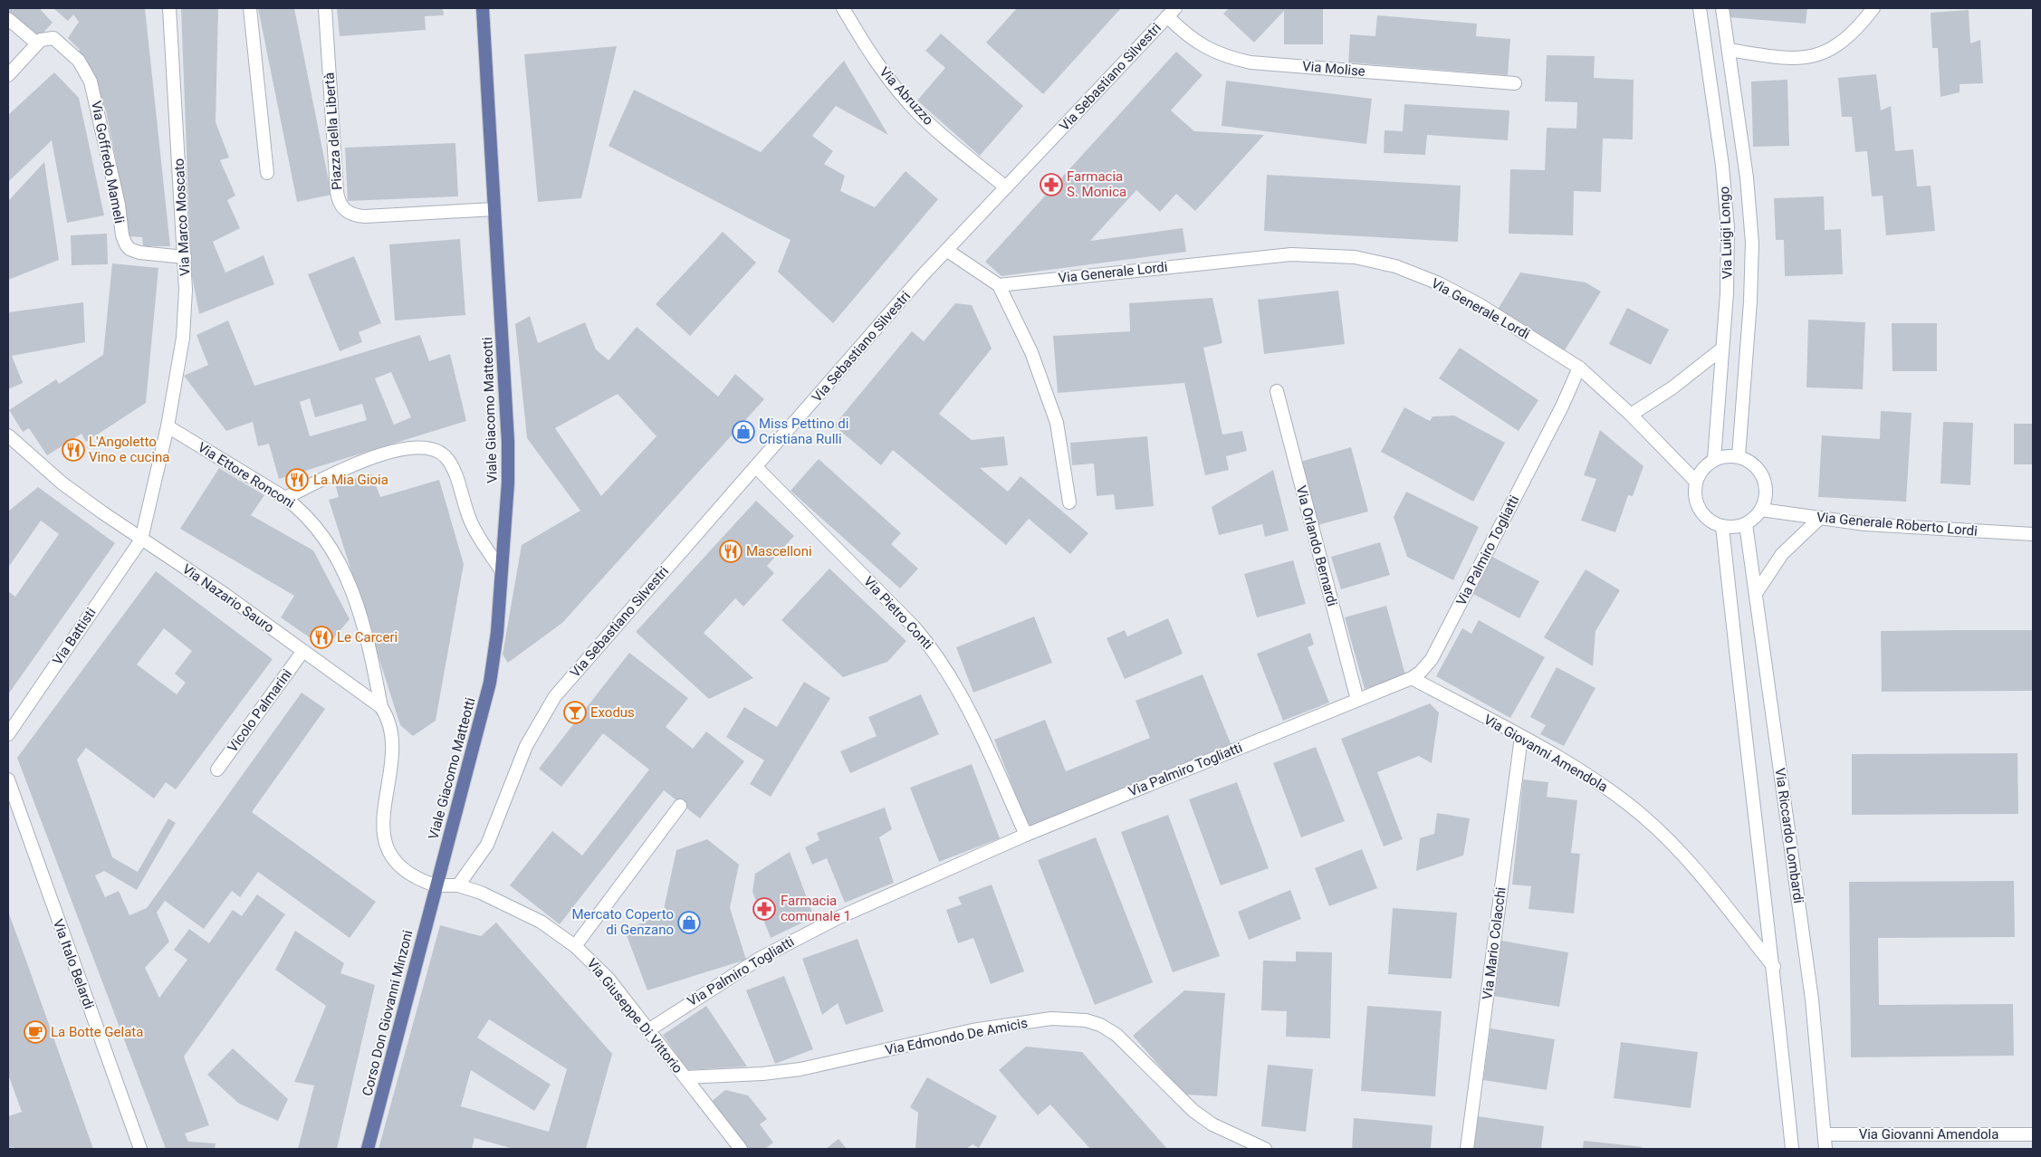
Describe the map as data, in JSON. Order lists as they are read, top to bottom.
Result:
{
  "streets": {
    "main road": ["Viale Giacomo Matteotti", "Corso Don Giovanni Minzoni"],
    "street": [
      "Via Molise",
      "Via Sebastiano Silvestri",
      "Via Abruzzo",
      "Piazza della Libertà",
      "Via Goffredo Mameli",
      "Via Marco Moscato",
      "Via Luigi Longo",
      "Via Generale Lordi",
      "Via Ettore Ronconi",
      "Via Generale Roberto Lordi",
      "Via Orlando Bernardi",
      "Via Palmiro Togliatti",
      "Via Nazario Sauro",
      "Via Pietro Conti",
      "Via Battisti",
      "Vicolo Palmarini",
      "Via Giovanni Amendola",
      "Via Riccardo Lombardi",
      "Via Mario Colacchi",
      "Via Italo Belardi",
      "Via Giuseppe Di Vittorio",
      "Via Edmondo De Amicis"
    ]
  },
  "crossings": [
    ["Via Molise", "Via Sebastiano Silvestri"],
    ["Via Sebastiano Silvestri", "Via Abruzzo"],
    ["Via Sebastiano Silvestri", "Via Pietro Conti"],
    ["Via Sebastiano Silvestri", "Via Giuseppe Di Vittorio"],
    ["Piazza della Libertà", "Viale Giacomo Matteotti"],
    ["Via Goffredo Mameli", "Via Marco Moscato"],
    ["Via Marco Moscato", "Via Ettore Ronconi"],
    ["Via Marco Moscato", "Via Nazario Sauro"],
    ["Via Marco Moscato", "Via Battisti"],
    ["Via Luigi Longo", "Via Generale Lordi"],
    ["Via Luigi Longo", "Via Generale Roberto Lordi"],
    ["Via Luigi Longo", "Via Riccardo Lombardi"],
    ["Via Generale Lordi", "Via Generale Roberto Lordi"],
    ["Via Generale Lordi", "Via Palmiro Togliatti"],
    ["Via Generale Lordi", "Via Riccardo Lombardi"],
    ["Viale Giacomo Matteotti", "Corso Don Giovanni Minzoni"],
    ["Viale Giacomo Matteotti", "Via Giuseppe Di Vittorio"],
    ["Via Ettore Ronconi", "Via Nazario Sauro"],
    ["Via Generale Roberto Lordi", "Via Riccardo Lombardi"],
    ["Via Orlando Bernardi", "Via Palmiro Togliatti"],
    ["Via Palmiro Togliatti", "Via Pietro Conti"],
    ["Via Palmiro Togliatti", "Via Giovanni Amendola"],
    ["Via Palmiro Togliatti", "Via Giuseppe Di Vittorio"],
    ["Via Nazario Sauro", "Via Battisti"],
    ["Via Nazario Sauro", "Vicolo Palmarini"],
    ["Via Giovanni Amendola", "Via Riccardo Lombardi"],
    ["Via Giovanni Amendola", "Via Mario Colacchi"],
    ["Corso Don Giovanni Minzoni", "Via Giuseppe Di Vittorio"],
    ["Via Giuseppe Di Vittorio", "Via Edmondo De Amicis"]
  ],
  "places": {
    "pharmacy": ["Farmacia S. Monica", "Farmacia comunale 1"],
    "shop": ["Miss Pettino di Cristiana Rulli", "Mercato Coperto di Genzano"],
    "restaurant": [
      "L'Angoletto Vino e cucina",
      "La Mia Gioia",
      "Mascelloni",
      "Le Carceri"
    ],
    "bar": ["Exodus"],
    "cafe": ["La Botte Gelata"]
  }
}
